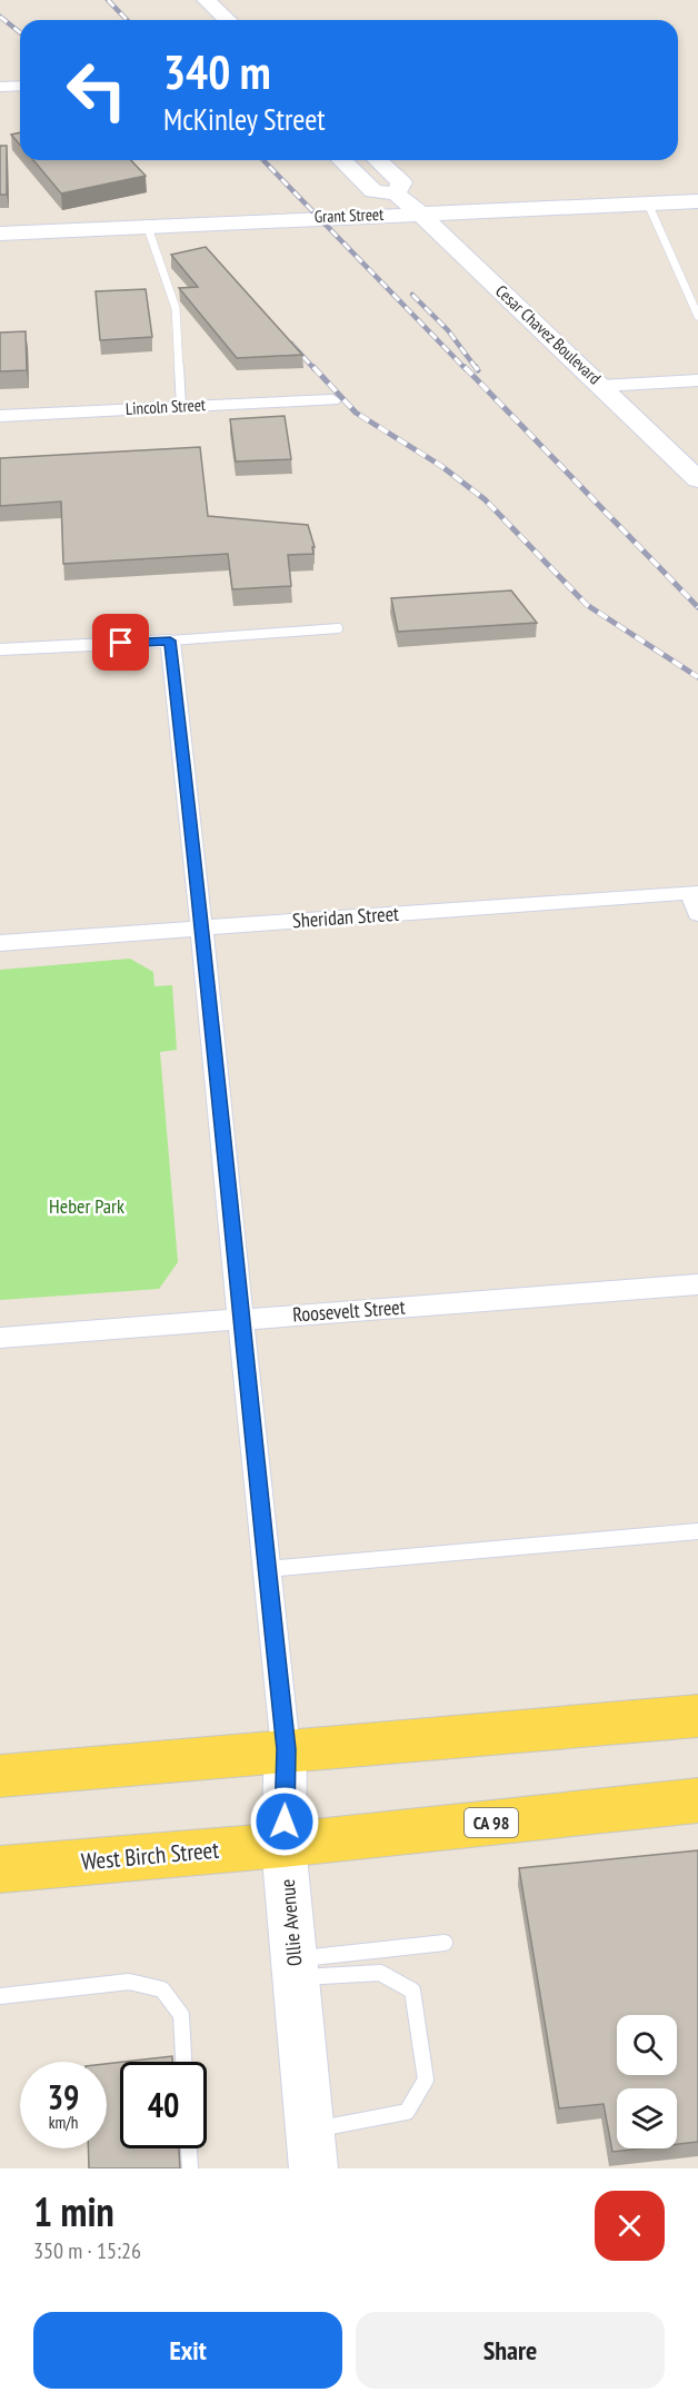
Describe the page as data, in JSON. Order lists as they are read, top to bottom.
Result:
{
  "streets": {
    "main road": [
      "Grant Street",
      "Cesar Chavez Boulevard",
      "CA 98",
      "West Birch Street",
      "Ollie Avenue"
    ],
    "street": ["Lincoln Street", "Sheridan Street", "Roosevelt Street"]
  },
  "crossings": [
    ["Grant Street", "Cesar Chavez Boulevard"],
    ["Sheridan Street", "Ollie Avenue"],
    ["Roosevelt Street", "Ollie Avenue"],
    ["West Birch Street", "Ollie Avenue"]
  ],
  "parks": ["Heber Park"],
  "page": {
    "turn": ["340 m", "McKinley Street"],
    "speed": "39 km/h",
    "limit": "40",
    "heading": ["1 min", "350 m · 15:26"],
    "buttons": ["Exit", "Share"]
  }
}
